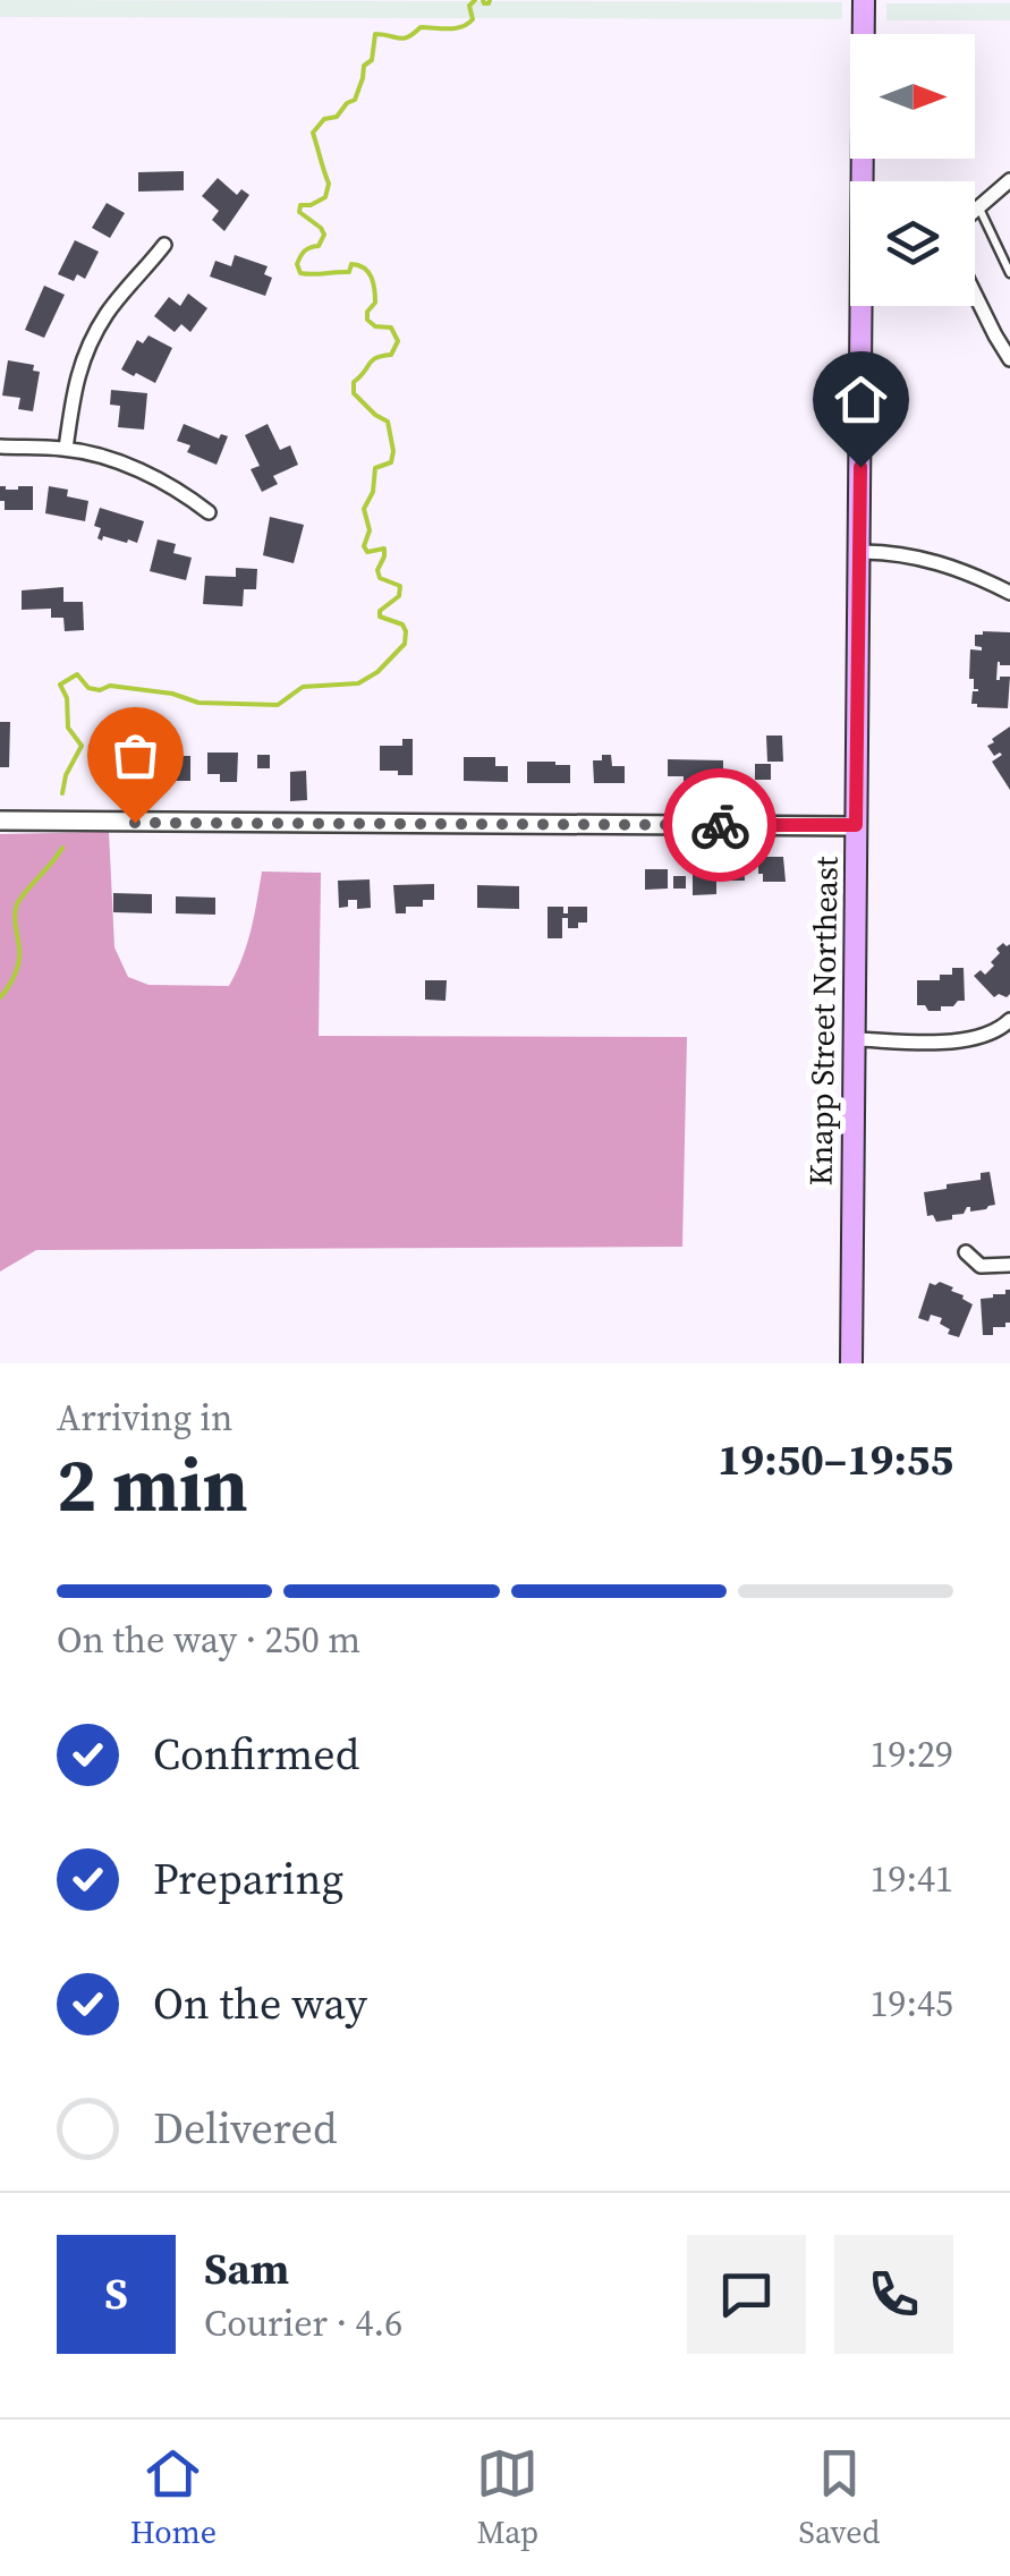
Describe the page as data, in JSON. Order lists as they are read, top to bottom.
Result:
{
  "streets": {
    "main road": ["Knapp Street Northeast"]
  },
  "north": "right",
  "page": {
    "heading": ["2 min", "Arriving in", "19:50–19:55"],
    "panel": ["Sam", "Courier · 4.6"],
    "bar": "On the way · 250 m",
    "list": [
      ["Confirmed", "19:29"],
      ["Preparing", "19:41"],
      ["On the way", "19:45"],
      "Delivered"
    ],
    "round": "S",
    "tabs": ["Home", "Map", "Saved"]
  }
}
